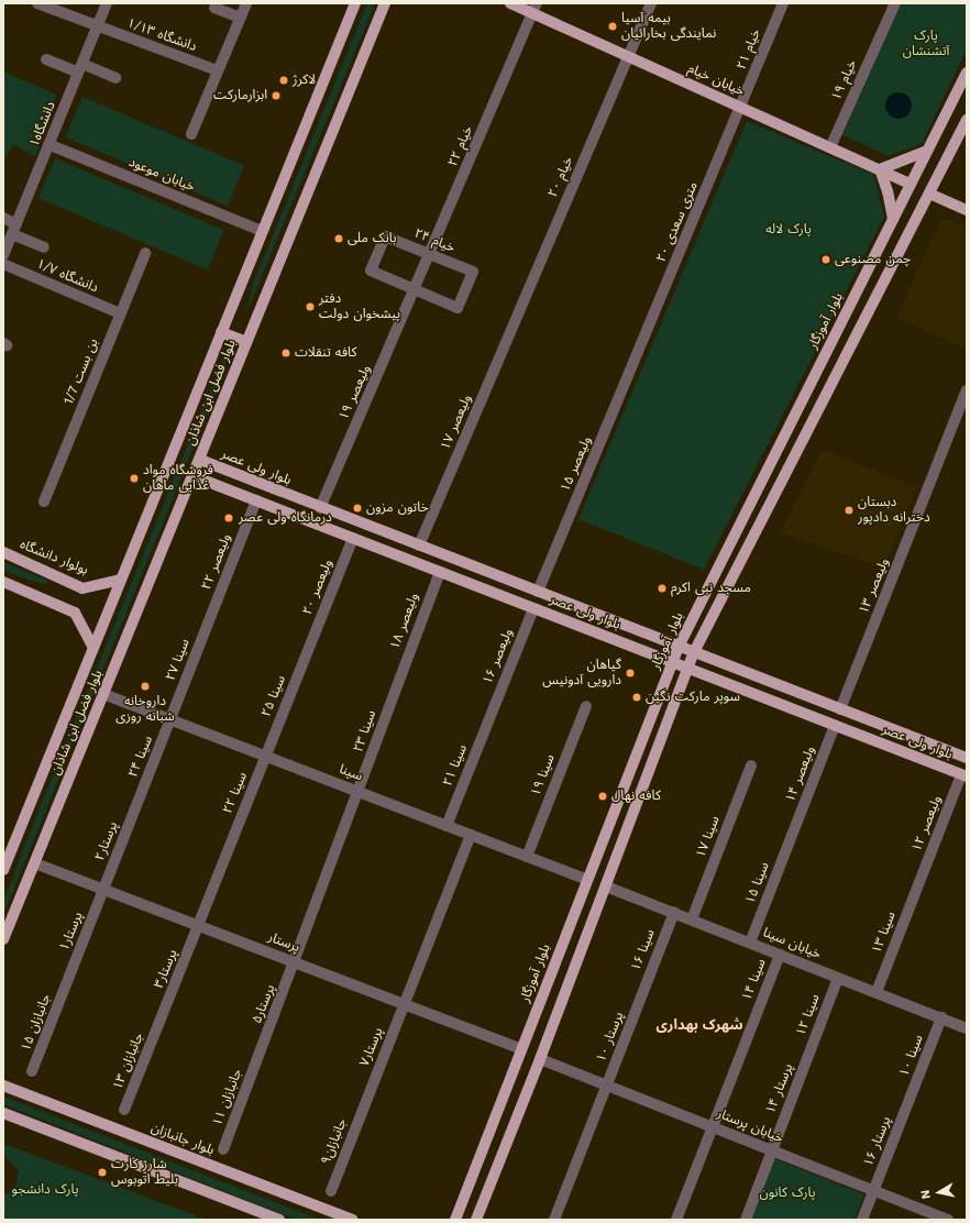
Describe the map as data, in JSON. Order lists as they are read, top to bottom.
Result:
{
  "streets": {
    "main road": [
      "خیابان خیام",
      "بلوار آموزگار",
      "بلوار فضل ابن شاذان",
      "بلوار ولی عصر",
      "بولوار دانشگاه",
      "بلوار جانبازان"
    ],
    "street": [
      "دانشگاه ۱/۱۳",
      "خیام ۲۱",
      "خیام ۱۹",
      "دانشگاه۱",
      "خیام ۲۲",
      "خیابان موعود",
      "خیام ۲۰",
      "۲۰ متری سعدی",
      "خیام ۲۴",
      "دانشگاه ۱/۷",
      "بن بست 1/7",
      "ولیعصر ۱۹",
      "ولیعصر ۱۷",
      "ولیعصر ۱۵",
      "ولیعصر ۲۲",
      "ولیعصر ۱۳",
      "ولیعصر ۲۰",
      "ولیعصر ۱۸",
      "ولیعصر ۱۶",
      "سینا ۲۷",
      "سینا ۲۵",
      "سینا ۲۳",
      "سینا ۲۴",
      "سینا ۲۱",
      "سینا",
      "ولیعصر ۱۴",
      "سینا ۱۹",
      "سینا ۲۲",
      "ولیعصر ۱۲",
      "سینا ۱۷",
      "پرستار۲",
      "سینا ۱۵",
      "پرستار۱",
      "سینا ۱۳",
      "پرستار",
      "خیابان سینا",
      "سینا ۱۶",
      "پرستار۳",
      "سینا ۱۴",
      "پرستار۵",
      "سینا ۱۲",
      "جانبازان ۱۵",
      "پرستار ۱۰",
      "پرستار۷",
      "سینا ۱۰",
      "جانبازان ۱۳",
      "پرستار ۱۴",
      "جانبازان ۱۱",
      "خیابان پرستار",
      "جانبازان۹",
      "پرستار ۱۶"
    ]
  },
  "crossings": [
    ["دانشگاه ۱/۱۳", "دانشگاه۱"],
    ["خیام ۲۱", "خیابان خیام"],
    ["خیام ۲۱", "۲۰ متری سعدی"],
    ["خیابان خیام", "خیام ۱۹"],
    ["خیابان خیام", "خیام ۲۲"],
    ["خیابان خیام", "خیام ۲۰"],
    ["خیابان خیام", "۲۰ متری سعدی"],
    ["خیابان خیام", "بلوار آموزگار"],
    ["دانشگاه۱", "خیابان موعود"],
    ["خیام ۲۲", "خیام ۲۴"],
    ["خیام ۲۲", "ولیعصر ۱۹"],
    ["خیابان موعود", "بلوار فضل ابن شاذان"],
    ["خیام ۲۰", "ولیعصر ۱۷"],
    ["۲۰ متری سعدی", "ولیعصر ۱۵"],
    ["خیام ۲۴", "ولیعصر ۱۹"],
    ["دانشگاه ۱/۷", "بن بست 1/7"],
    ["بلوار آموزگار", "بلوار ولی عصر"],
    ["بلوار آموزگار", "سینا"],
    ["بلوار آموزگار", "پرستار"],
    ["بلوار فضل ابن شاذان", "بلوار ولی عصر"],
    ["بلوار فضل ابن شاذان", "بولوار دانشگاه"],
    ["بلوار فضل ابن شاذان", "سینا"],
    ["بلوار فضل ابن شاذان", "پرستار"],
    ["ولیعصر ۱۹", "بلوار ولی عصر"],
    ["ولیعصر ۱۷", "بلوار ولی عصر"],
    ["ولیعصر ۱۵", "بلوار ولی عصر"],
    ["بلوار ولی عصر", "ولیعصر ۲۲"],
    ["بلوار ولی عصر", "ولیعصر ۱۳"],
    ["بلوار ولی عصر", "ولیعصر ۲۰"],
    ["بلوار ولی عصر", "ولیعصر ۱۸"],
    ["بلوار ولی عصر", "ولیعصر ۱۶"],
    ["بلوار ولی عصر", "ولیعصر ۱۴"],
    ["بلوار ولی عصر", "ولیعصر ۱۲"],
    ["ولیعصر ۲۲", "سینا ۲۷"],
    ["ولیعصر ۲۰", "سینا ۲۵"],
    ["ولیعصر ۱۸", "سینا ۲۳"],
    ["ولیعصر ۱۶", "سینا ۲۱"],
    ["سینا ۲۷", "سینا ۲۴"],
    ["سینا ۲۷", "سینا"],
    ["سینا ۲۵", "سینا"],
    ["سینا ۲۵", "سینا ۲۲"],
    ["سینا ۲۳", "سینا"],
    ["سینا ۲۳", "پرستار۵"],
    ["سینا ۲۴", "سینا"],
    ["سینا ۲۴", "پرستار۲"],
    ["سینا ۲۱", "سینا"],
    ["سینا", "سینا ۱۹"],
    ["سینا", "سینا ۲۲"],
    ["سینا", "پرستار۷"],
    ["ولیعصر ۱۴", "سینا ۱۵"],
    ["سینا ۲۲", "پرستار"],
    ["سینا ۲۲", "پرستار۳"],
    ["ولیعصر ۱۲", "سینا ۱۳"],
    ["سینا ۱۷", "خیابان سینا"],
    ["پرستار۲", "پرستار۱"],
    ["پرستار۲", "پرستار"],
    ["سینا ۱۵", "خیابان سینا"],
    ["پرستار۱", "پرستار"],
    ["پرستار۱", "جانبازان ۱۵"],
    ["سینا ۱۳", "خیابان سینا"],
    ["پرستار", "پرستار۳"],
    ["پرستار", "پرستار۵"],
    ["پرستار", "پرستار۷"],
    ["خیابان سینا", "سینا ۱۶"],
    ["خیابان سینا", "سینا ۱۴"],
    ["خیابان سینا", "سینا ۱۲"],
    ["خیابان سینا", "سینا ۱۰"],
    ["سینا ۱۶", "پرستار ۱۰"],
    ["پرستار۳", "جانبازان ۱۳"],
    ["سینا ۱۴", "خیابان پرستار"],
    ["پرستار۵", "جانبازان ۱۱"],
    ["سینا ۱۲", "پرستار ۱۴"],
    ["پرستار ۱۰", "خیابان پرستار"],
    ["پرستار۷", "جانبازان۹"],
    ["سینا ۱۰", "پرستار ۱۶"],
    ["پرستار ۱۴", "خیابان پرستار"],
    ["خیابان پرستار", "پرستار ۱۶"]
  ],
  "districts": ["شهرک بهداری"],
  "parks": [
    "پارک آتشنشان",
    "پارک لاله",
    "پارک دانشجو",
    "پارک کانون"
  ],
  "places": [
    "بیمه آسیا نمایندگی بخارائیان",
    "لاکرژ",
    "ابزارمارکت",
    "بانک ملی",
    "چمن مصنوعی",
    "دفتر پیشخوان دولت",
    "کافه تنقلات",
    "فروشگاه مواد غذایی ماهان",
    "خاتون مزون",
    "دبستان دخترانه دادپور",
    "درمانگاه ولی عصر",
    "مسجد نبی اکرم",
    "گیاهان دارویی آدونیس",
    "داروخانه شبانه روزی",
    "سوپر مارکت نگین",
    "کافه نهال",
    "شارژ کارت بلیط اتوبوس"
  ],
  "north": "left"
}
